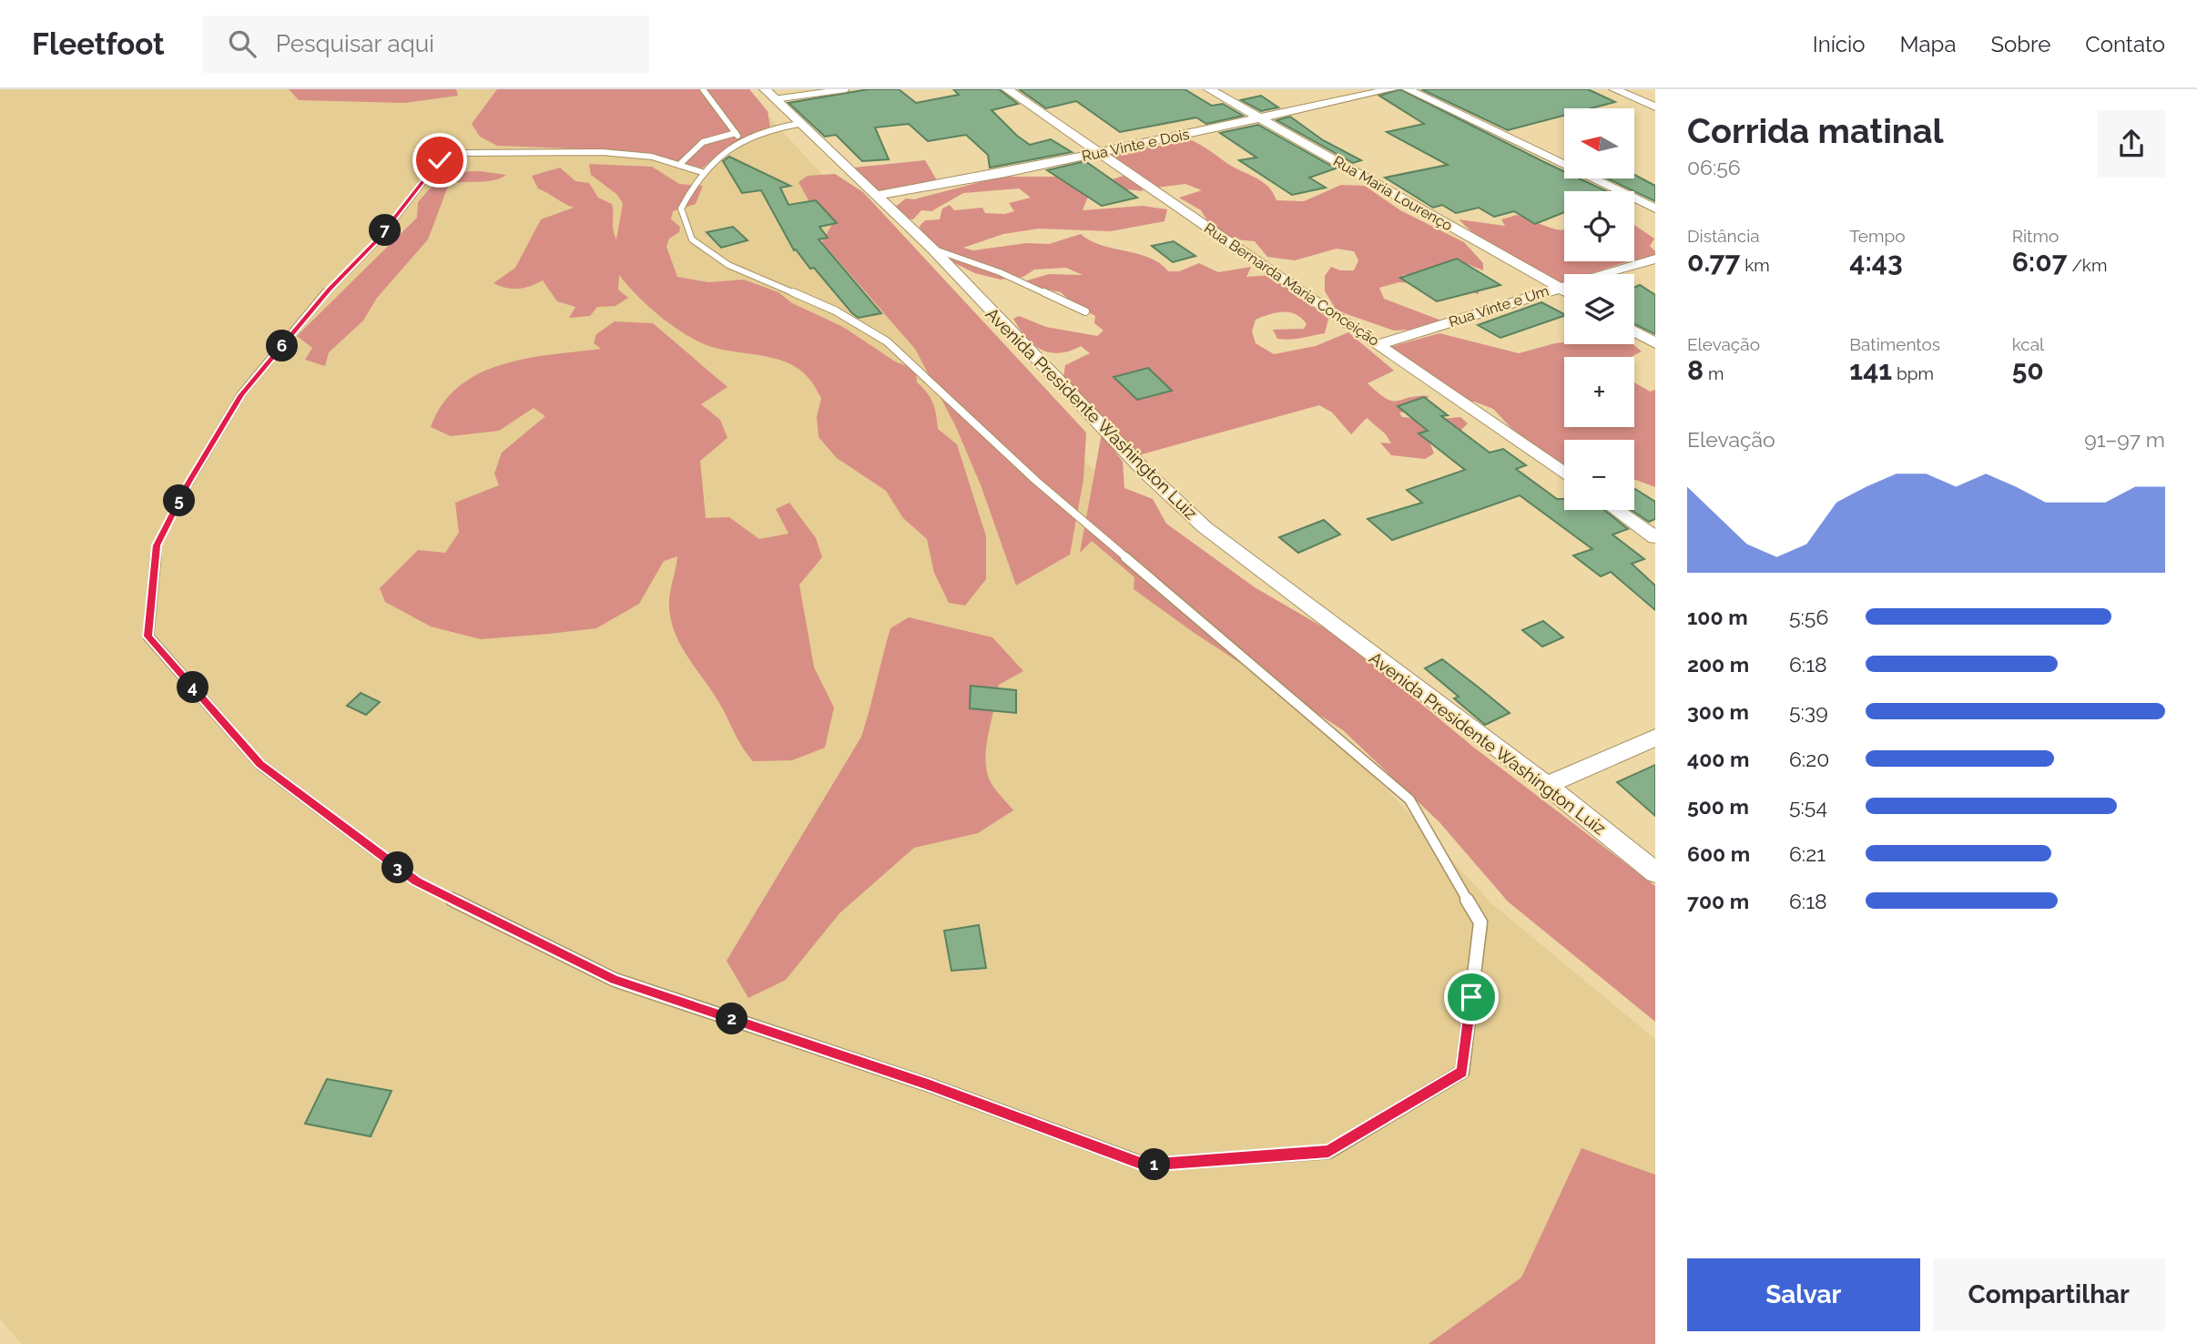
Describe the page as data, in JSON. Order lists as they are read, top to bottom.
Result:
{
  "streets": {
    "street": [
      "Rua Vinte e Dois",
      "Rua Maria Lourenço",
      "Rua Bernarda Maria Conceição",
      "Rua Vinte e Um",
      "Avenida Presidente Washington Luiz"
    ]
  },
  "crossings": [
    ["Rua Vinte e Dois", "Rua Maria Lourenço"],
    ["Rua Vinte e Dois", "Rua Bernarda Maria Conceição"],
    ["Rua Vinte e Dois", "Avenida Presidente Washington Luiz"],
    ["Rua Maria Lourenço", "Rua Vinte e Um"],
    ["Rua Bernarda Maria Conceição", "Rua Vinte e Um"]
  ],
  "north": "left",
  "page": {
    "header": "Fleetfoot",
    "search": "Pesquisar aqui",
    "nav": [
      "Início",
      "Mapa",
      "Sobre",
      "Contato"
    ],
    "heading": ["Corrida matinal", "06:56"],
    "map_buttons": ["+", "−"],
    "stats": [
      ["Distância", "0.77 km"],
      ["Tempo", "4:43"],
      ["Ritmo", "6:07 /km"],
      ["Elevação", "8 m"],
      ["Batimentos", "141 bpm"],
      ["kcal", "50"]
    ],
    "pins": [
      "7",
      "6",
      "5",
      "4",
      "3",
      "2",
      "1"
    ],
    "chart": ["Elevação", "91–97 m"],
    "list": [
      {
        "name": "100 m",
        "note": "5:56"
      },
      {
        "name": "200 m",
        "note": "6:18"
      },
      {
        "name": "300 m",
        "note": "5:39"
      },
      {
        "name": "400 m",
        "note": "6:20"
      },
      {
        "name": "500 m",
        "note": "5:54"
      },
      {
        "name": "600 m",
        "note": "6:21"
      },
      {
        "name": "700 m",
        "note": "6:18"
      }
    ],
    "buttons": ["Salvar", "Compartilhar"]
  }
}
